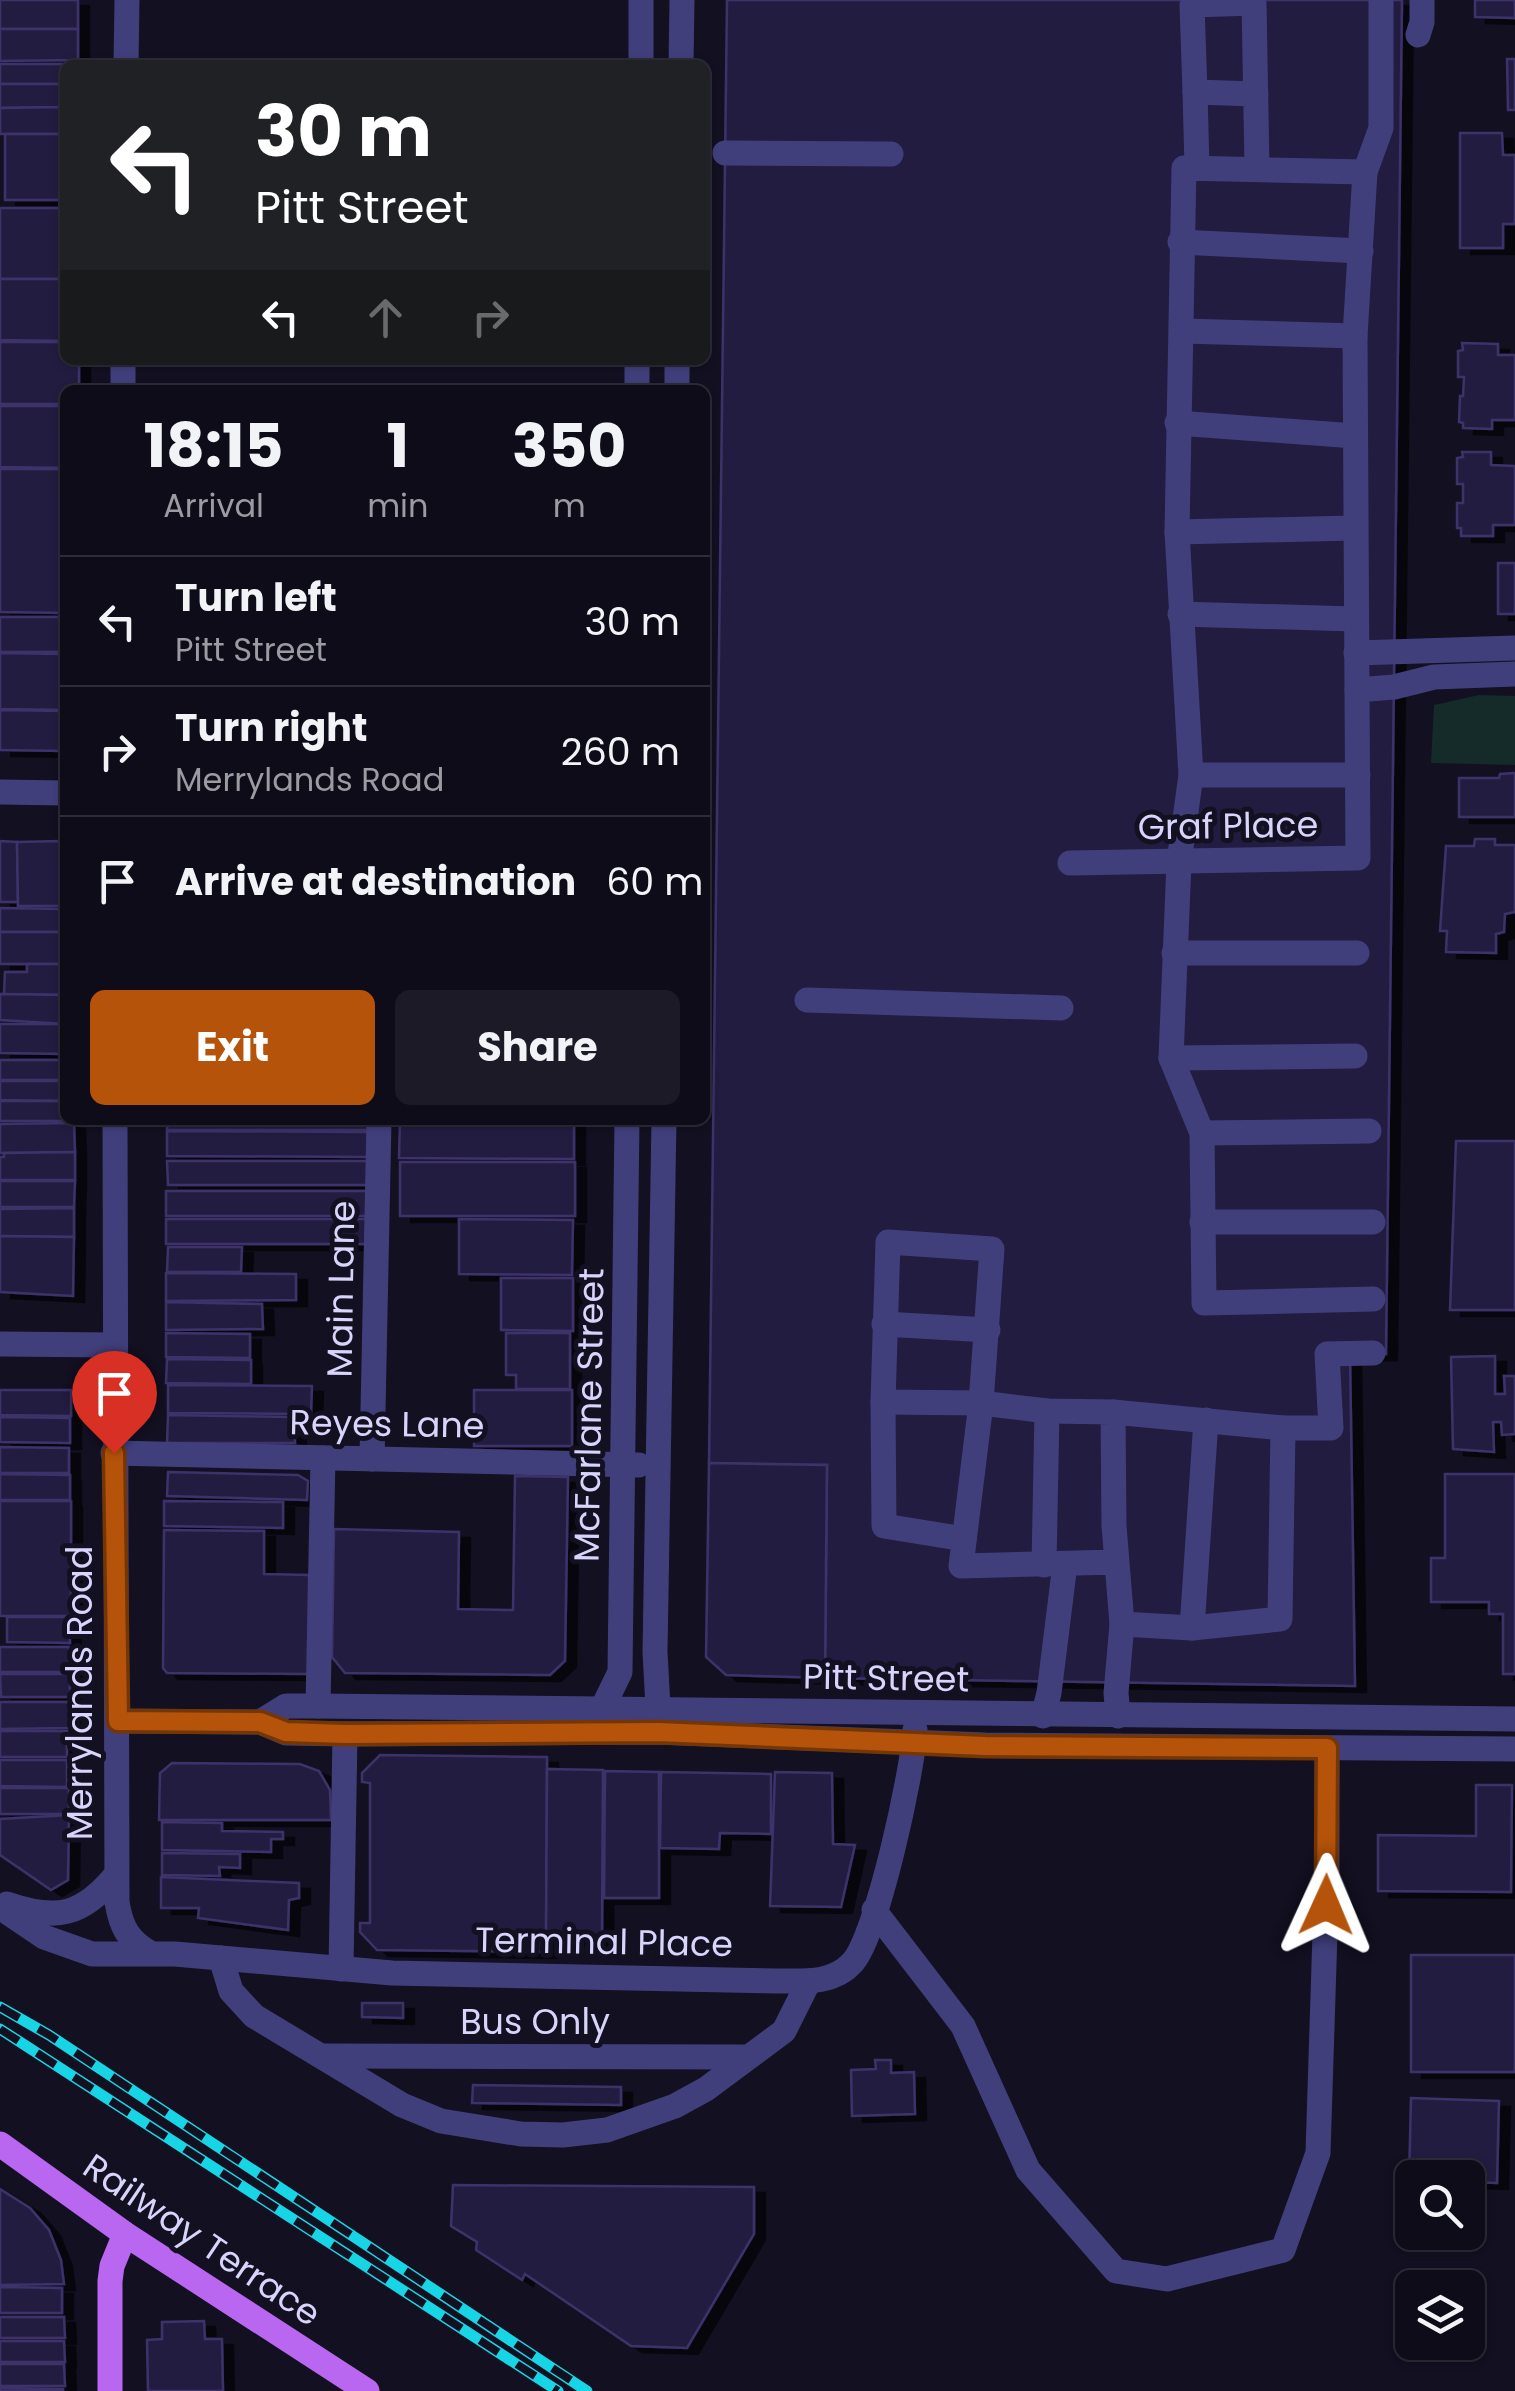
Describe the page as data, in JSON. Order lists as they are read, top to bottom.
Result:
{
  "streets": {
    "main road": ["Railway Terrace"],
    "street": [
      "Graf Place",
      "Main Lane",
      "McFarlane Street",
      "Reyes Lane",
      "Pitt Street",
      "Merrylands Road",
      "Terminal Place",
      "Bus Only"
    ]
  },
  "crossings": [
    ["Main Lane", "Reyes Lane"],
    ["McFarlane Street", "Reyes Lane"],
    ["McFarlane Street", "Pitt Street"],
    ["Reyes Lane", "Merrylands Road"],
    ["Pitt Street", "Merrylands Road"],
    ["Pitt Street", "Terminal Place"],
    ["Merrylands Road", "Terminal Place"],
    ["Terminal Place", "Bus Only"]
  ],
  "page": {
    "turn": ["30 m", "Pitt Street"],
    "eta": [
      "18:15",
      "Arrival",
      "1",
      "min",
      "350",
      "m"
    ],
    "list": [
      {
        "name": "Turn left",
        "note": "Pitt Street",
        "value": "30 m"
      },
      {
        "name": "Turn right",
        "note": "Merrylands Road",
        "value": "260 m"
      },
      {
        "name": "Arrive at destination",
        "value": "60 m"
      }
    ],
    "buttons": ["Exit", "Share"]
  }
}
